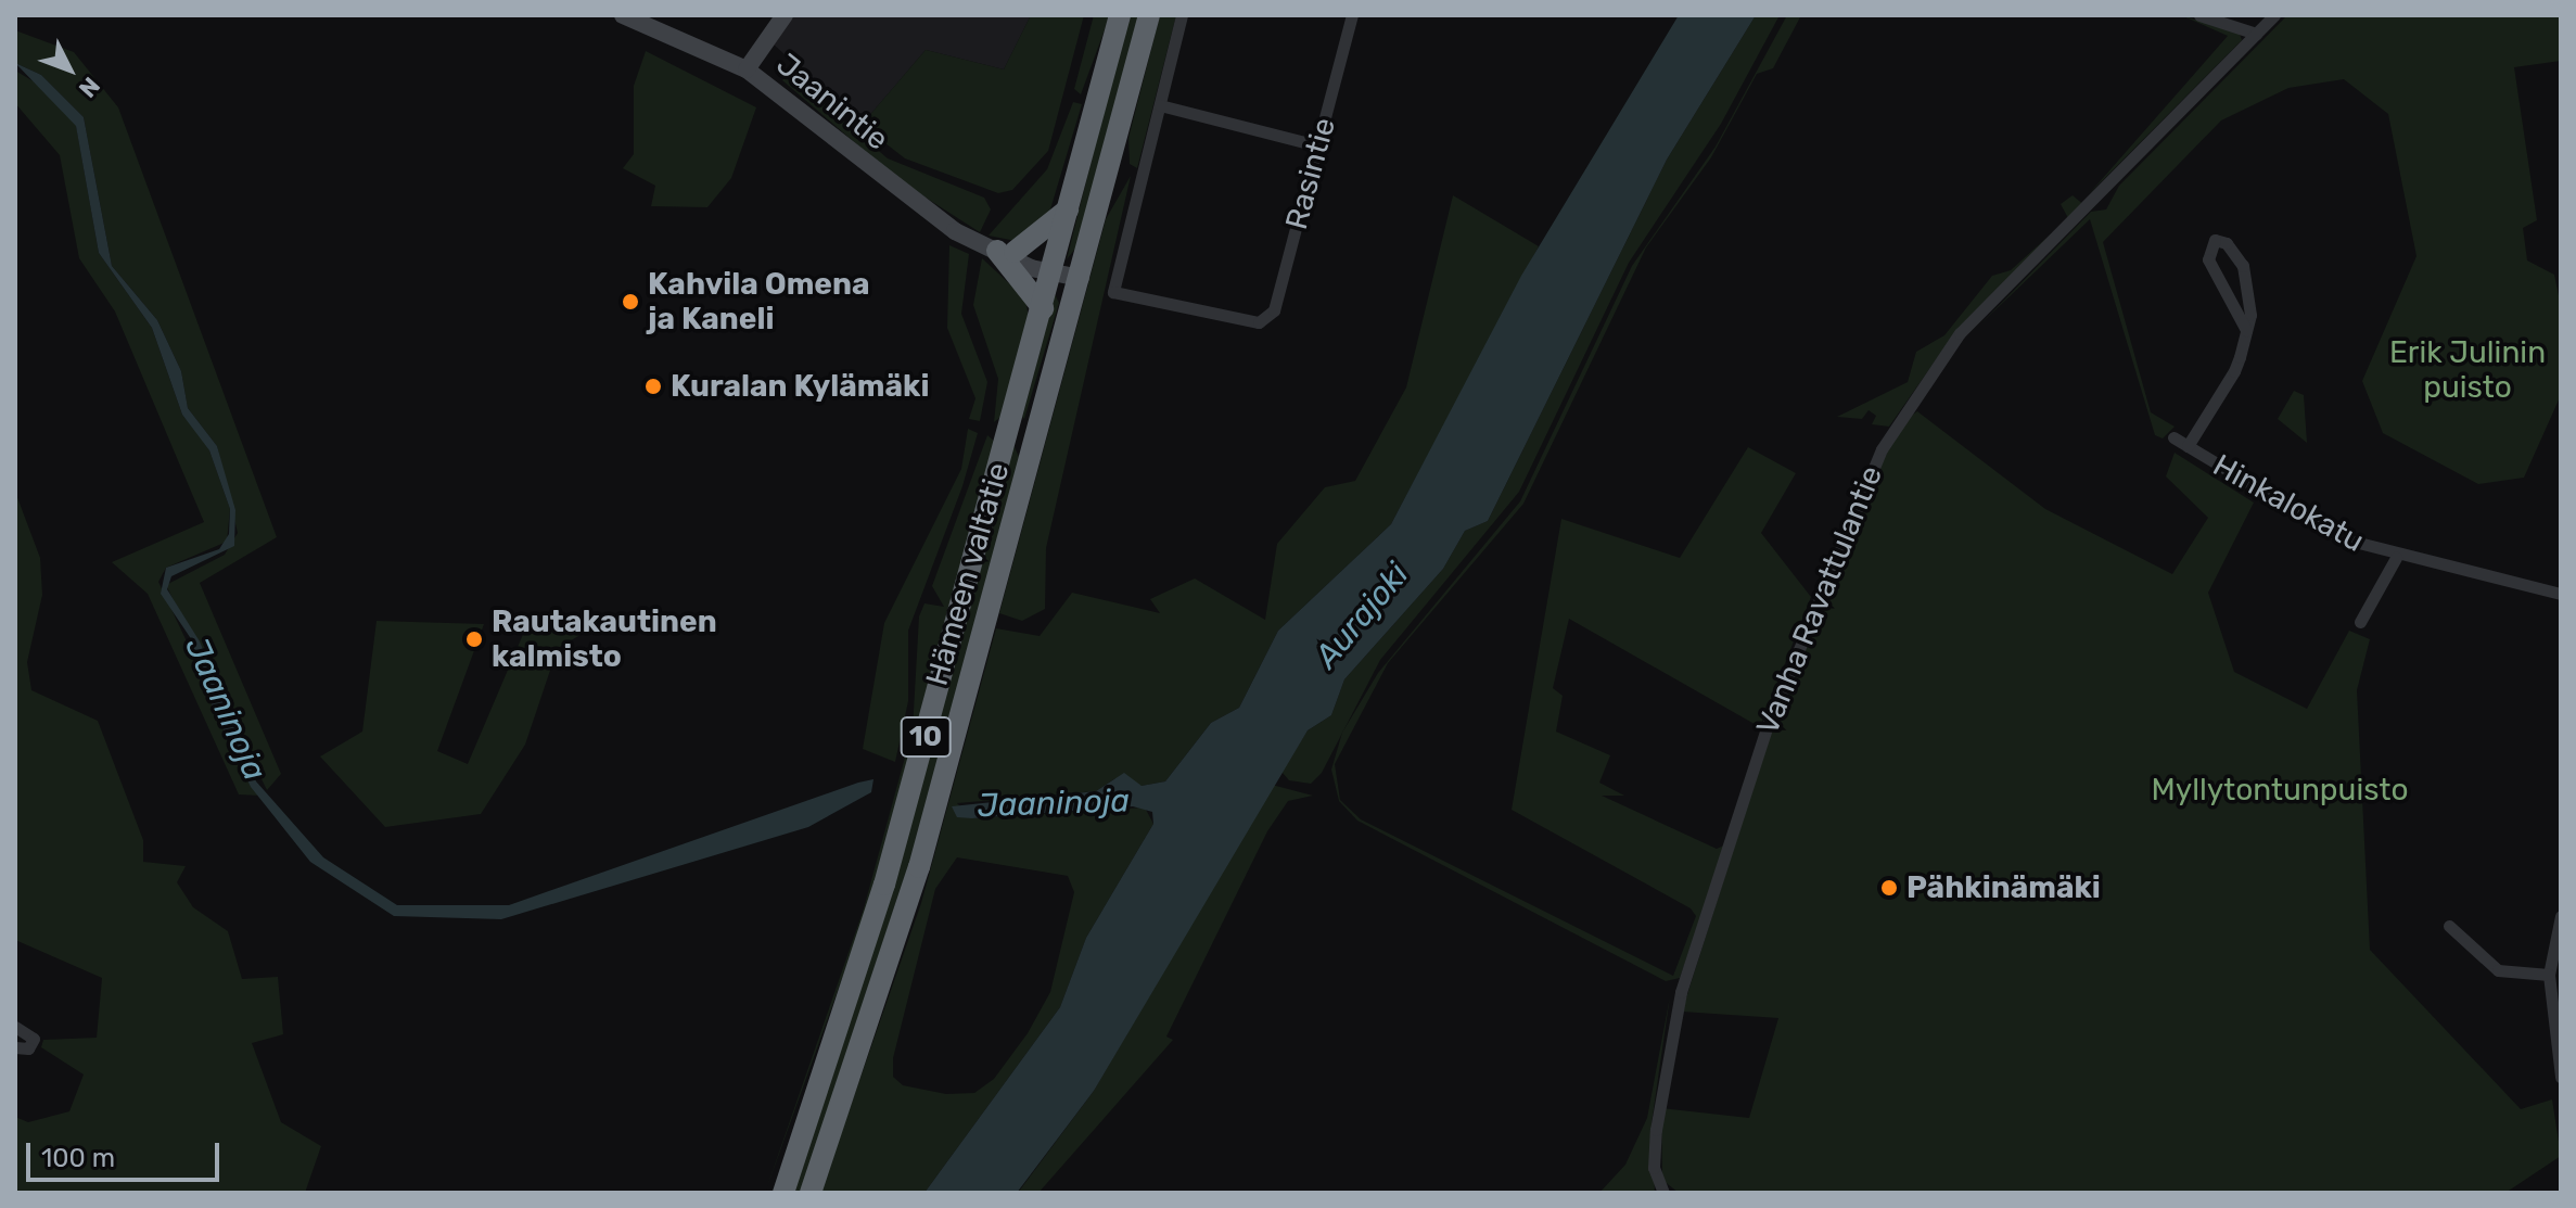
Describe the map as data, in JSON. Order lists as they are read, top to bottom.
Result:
{
  "streets": {
    "highway": ["Hämeen valtatie", "10"],
    "main road": ["Jaanintie"],
    "street": ["Rasintie", "Hinkalokatu", "Vanha Ravattulantie"]
  },
  "crossings": [
    ["Jaanintie", "Hämeen valtatie"]
  ],
  "water": ["Aurajoki", "Jaaninoja"],
  "parks": ["Erik Julinin puisto", "Myllytontunpuisto"],
  "places": [
    "Kahvila Omena ja Kaneli",
    "Kuralan Kylämäki",
    "Rautakautinen kalmisto",
    "Pähkinämäki"
  ],
  "scale_bar": "100 m",
  "north": "bottom right"
}
